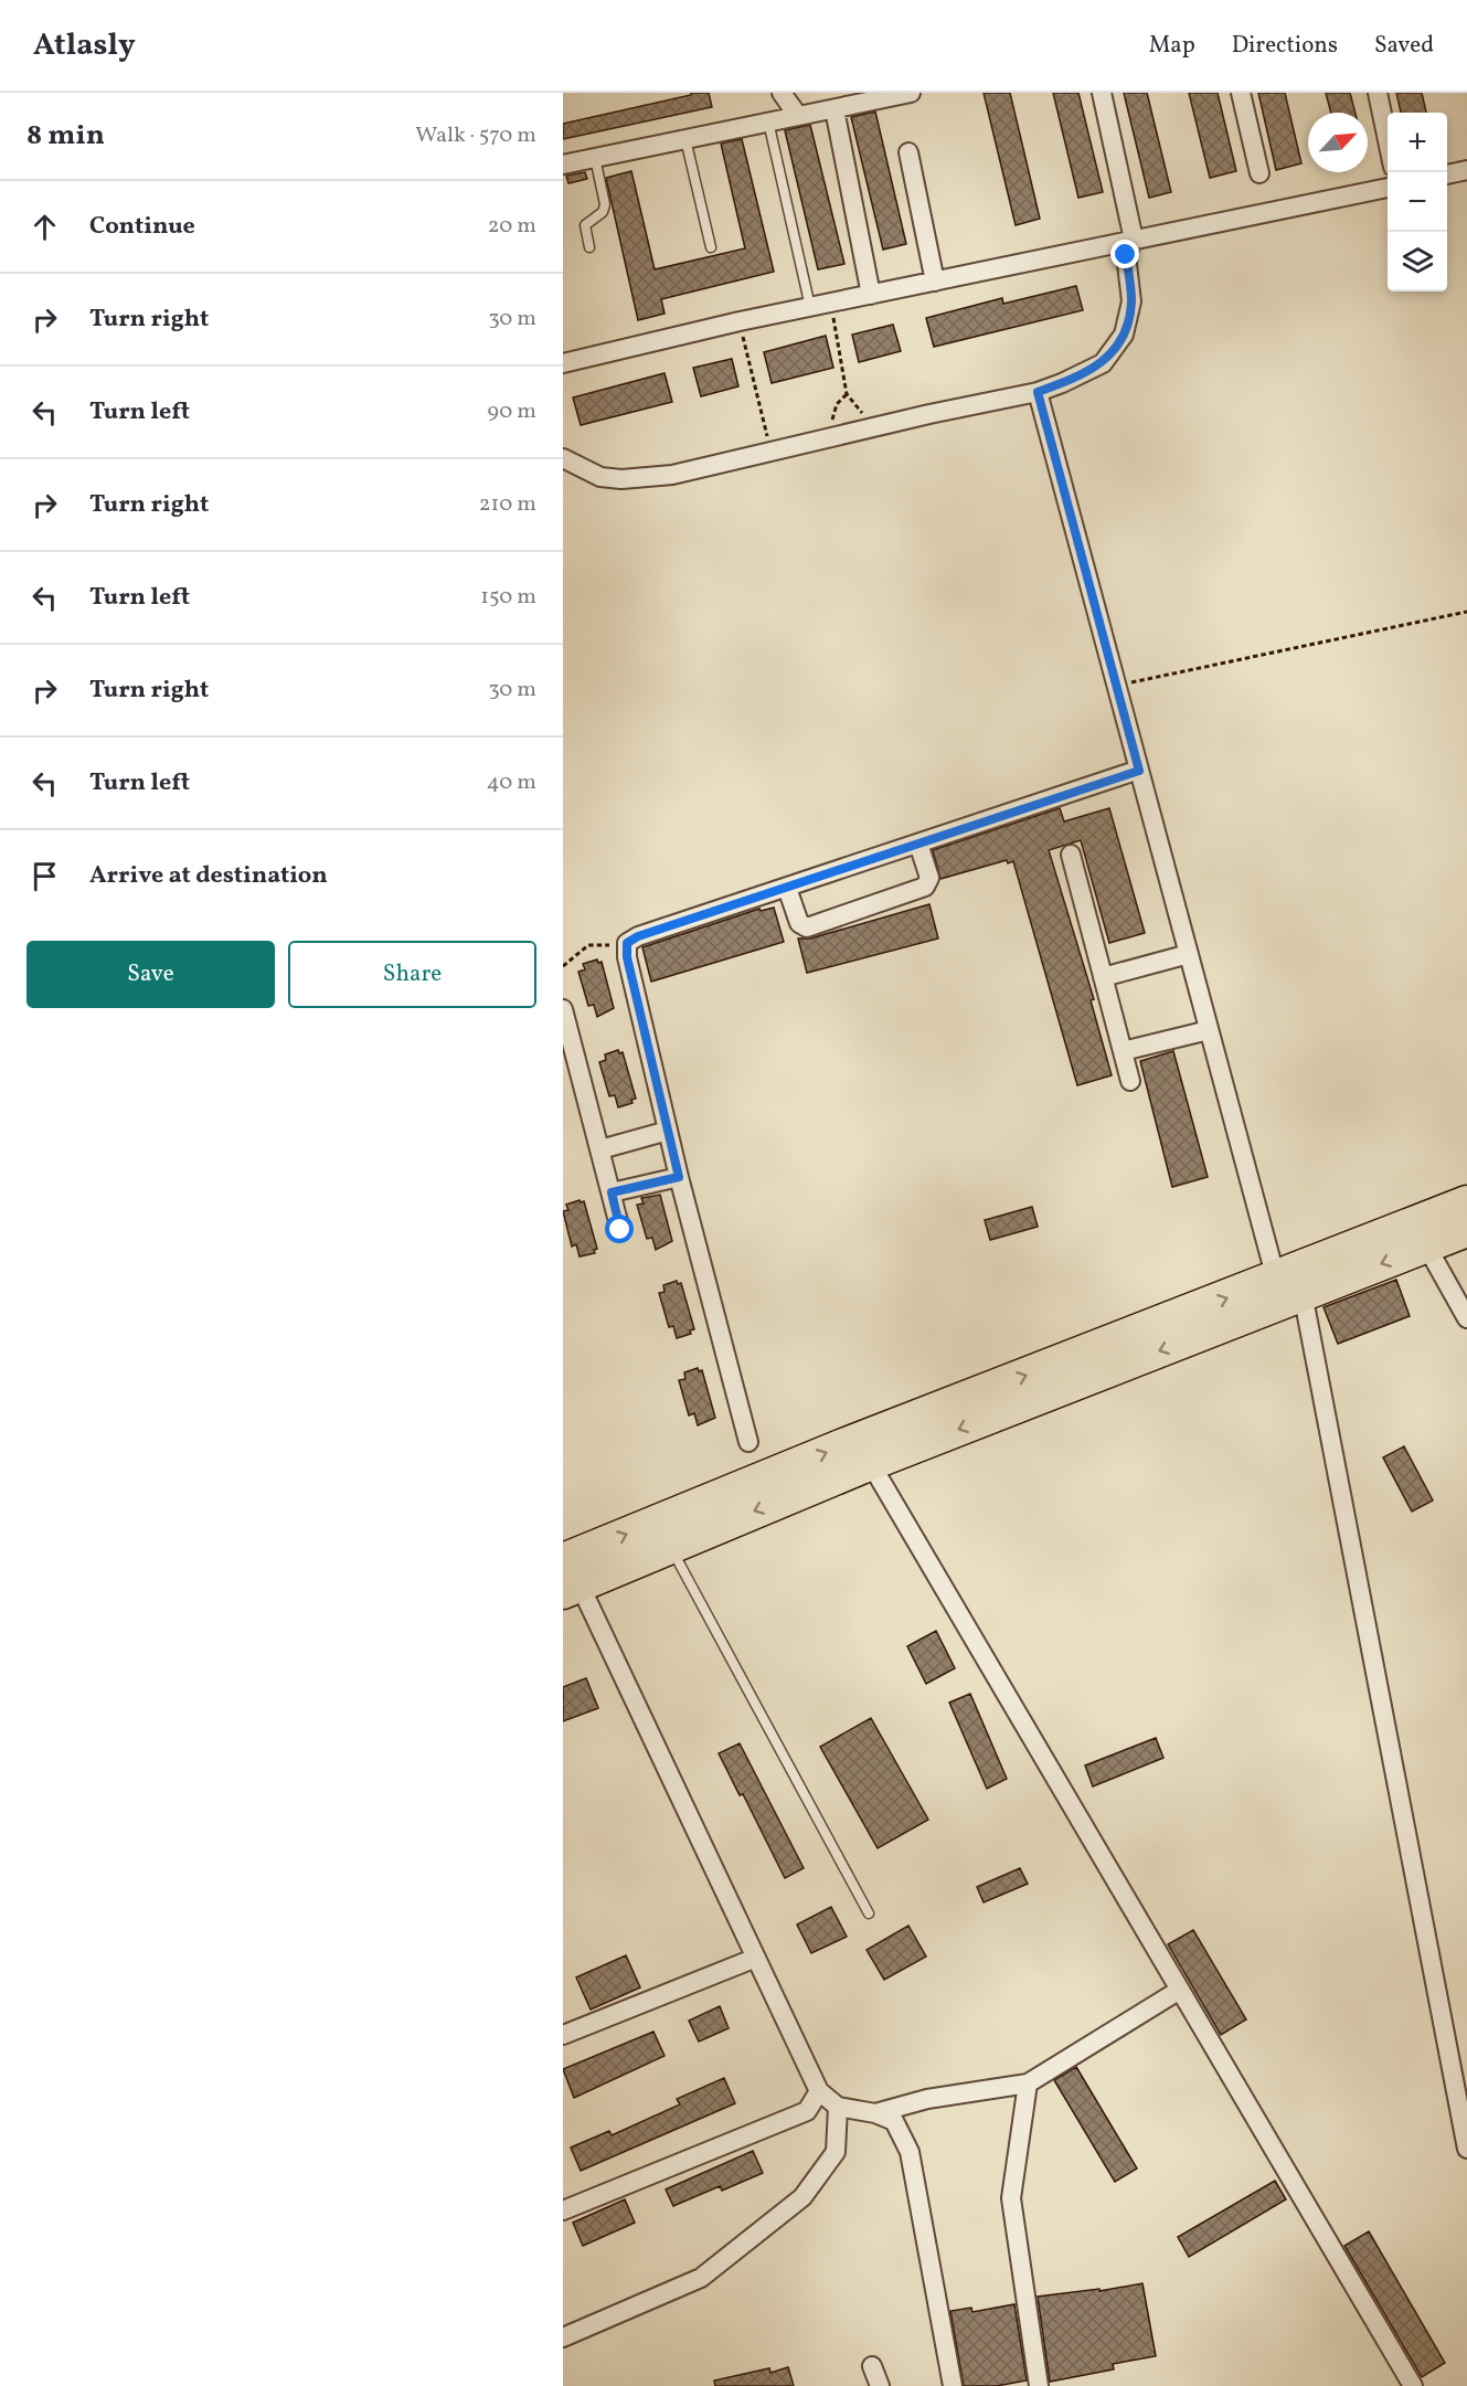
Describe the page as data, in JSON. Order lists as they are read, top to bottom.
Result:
{
  "north": "top right",
  "page": {
    "header": "Atlasly",
    "nav": ["Map", "Directions", "Saved"],
    "heading": ["8 min", "Walk · 570 m"],
    "map_buttons": ["+", "−"],
    "list": [
      ["Continue", "20 m"],
      ["Turn right", "30 m"],
      ["Turn left", "90 m"],
      ["Turn right", "210 m"],
      ["Turn left", "150 m"],
      ["Turn right", "30 m"],
      ["Turn left", "40 m"],
      "Arrive at destination"
    ],
    "buttons": ["Save", "Share"]
  }
}
